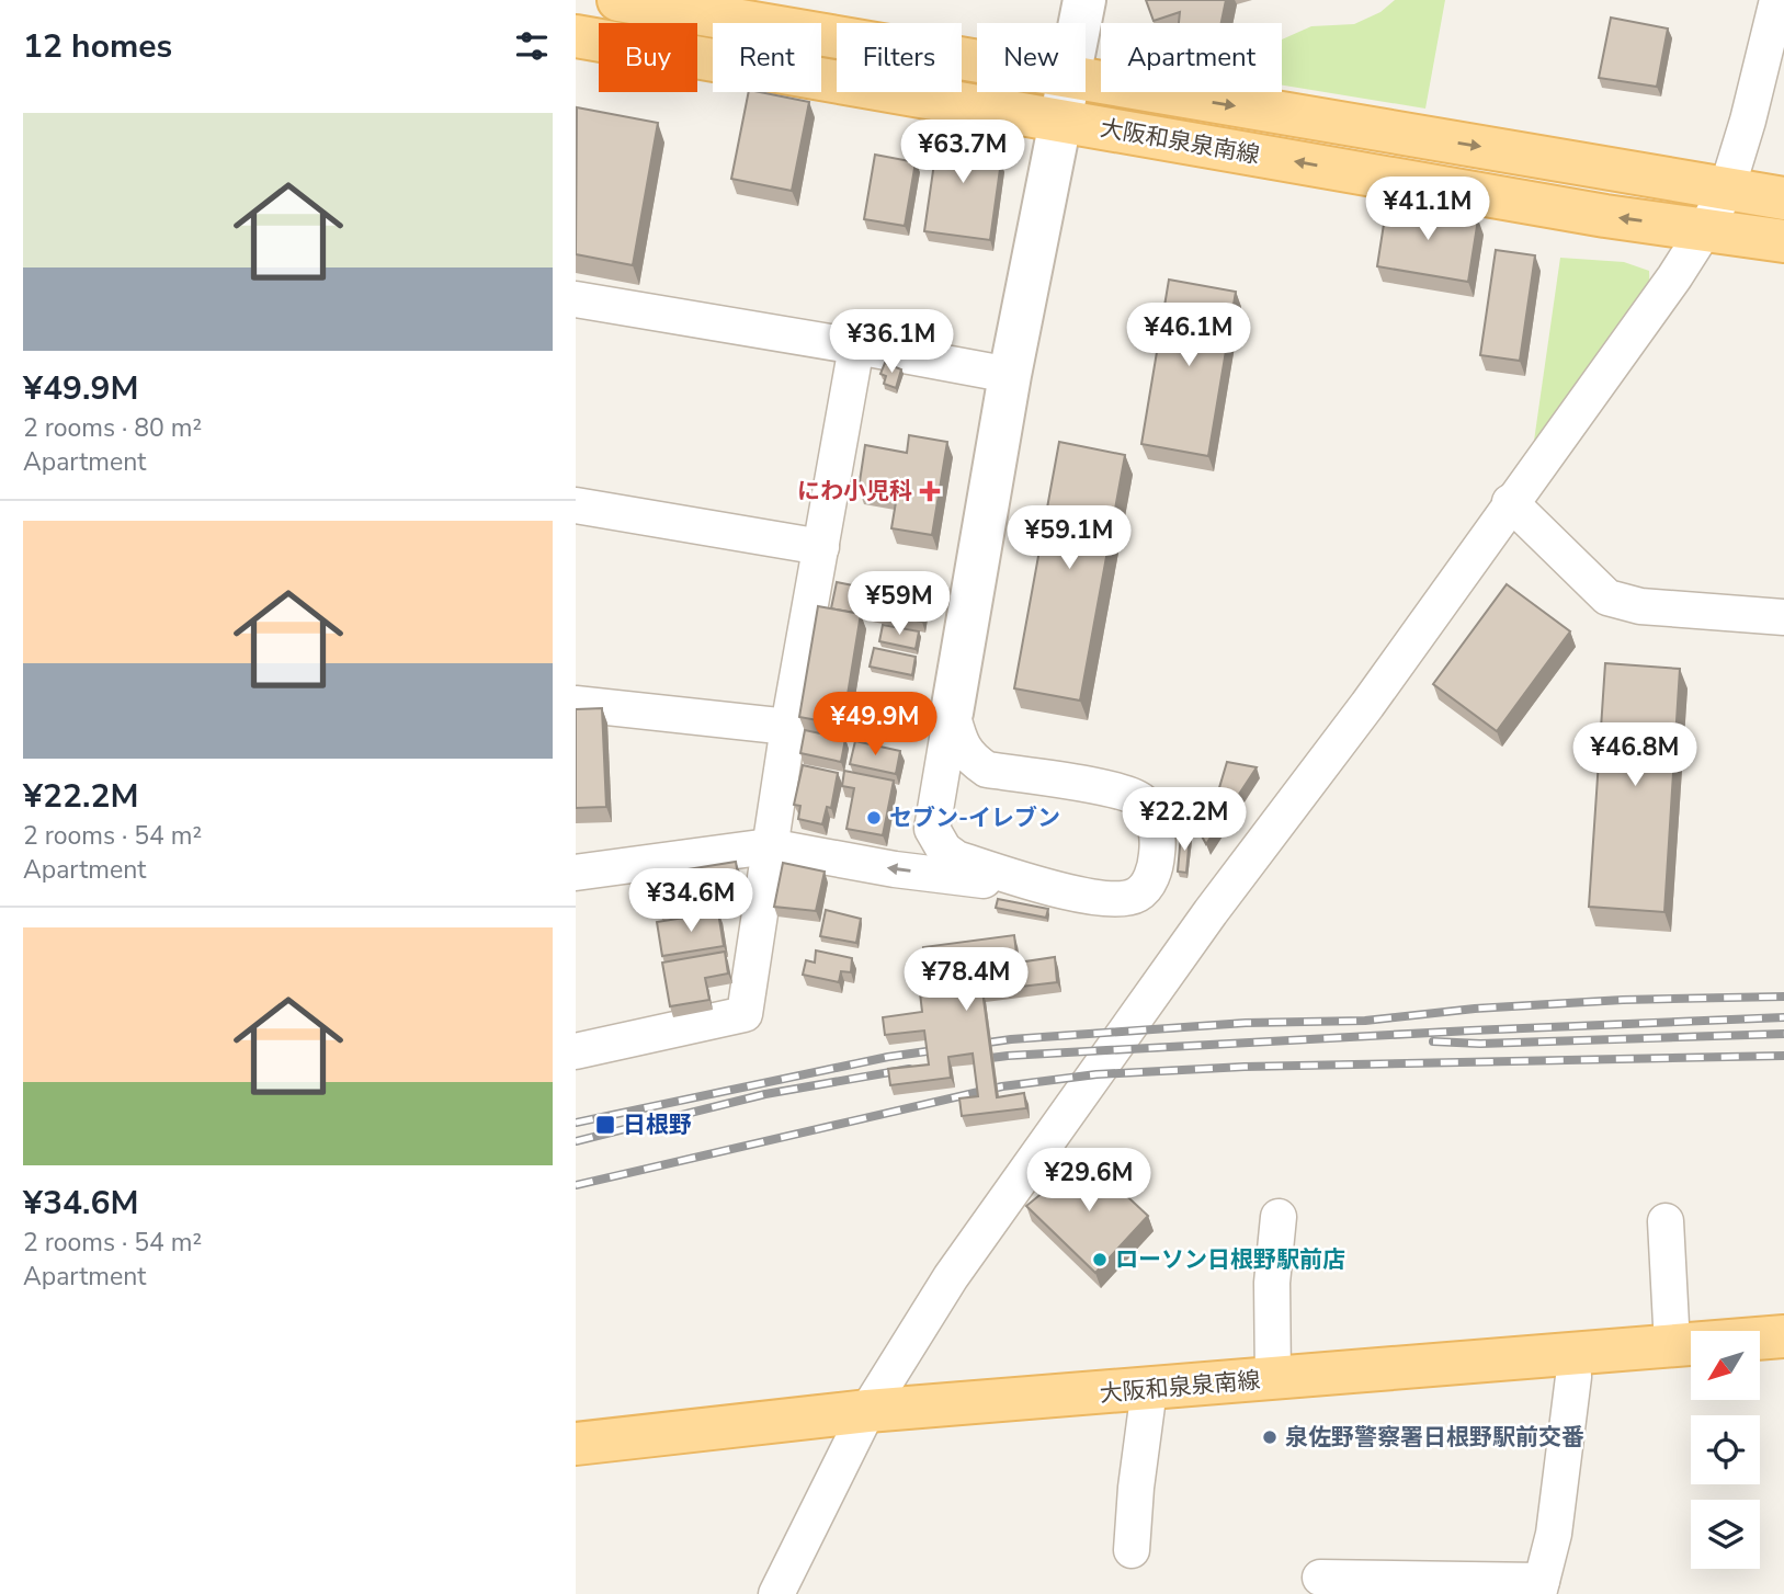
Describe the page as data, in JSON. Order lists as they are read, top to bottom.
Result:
{
  "streets": {
    "main road": ["大阪和泉泉南線"]
  },
  "places": {
    "health": ["にわ小児科"],
    "other": ["セブン-イレブン", "ローソン日根野駅前店", "泉佐野警察署日根野駅前交番"],
    "transit": ["日根野"]
  },
  "north": "bottom left",
  "page": {
    "heading": "12 homes",
    "chip": [
      "Buy",
      "Rent",
      "Filters",
      "New",
      "Apartment"
    ],
    "list": [
      {
        "name": "¥49.9M",
        "note": "2 rooms · 80 m² · Apartment"
      },
      {
        "name": "¥22.2M",
        "note": "2 rooms · 54 m² · Apartment"
      },
      {
        "name": "¥34.6M",
        "note": "2 rooms · 54 m² · Apartment"
      }
    ],
    "price": [
      "¥63.7M",
      "¥41.1M",
      "¥46.1M",
      "¥36.1M",
      "¥59.1M",
      "¥59M",
      "¥49.9M",
      "¥46.8M",
      "¥22.2M",
      "¥34.6M",
      "¥78.4M",
      "¥29.6M"
    ]
  }
}
